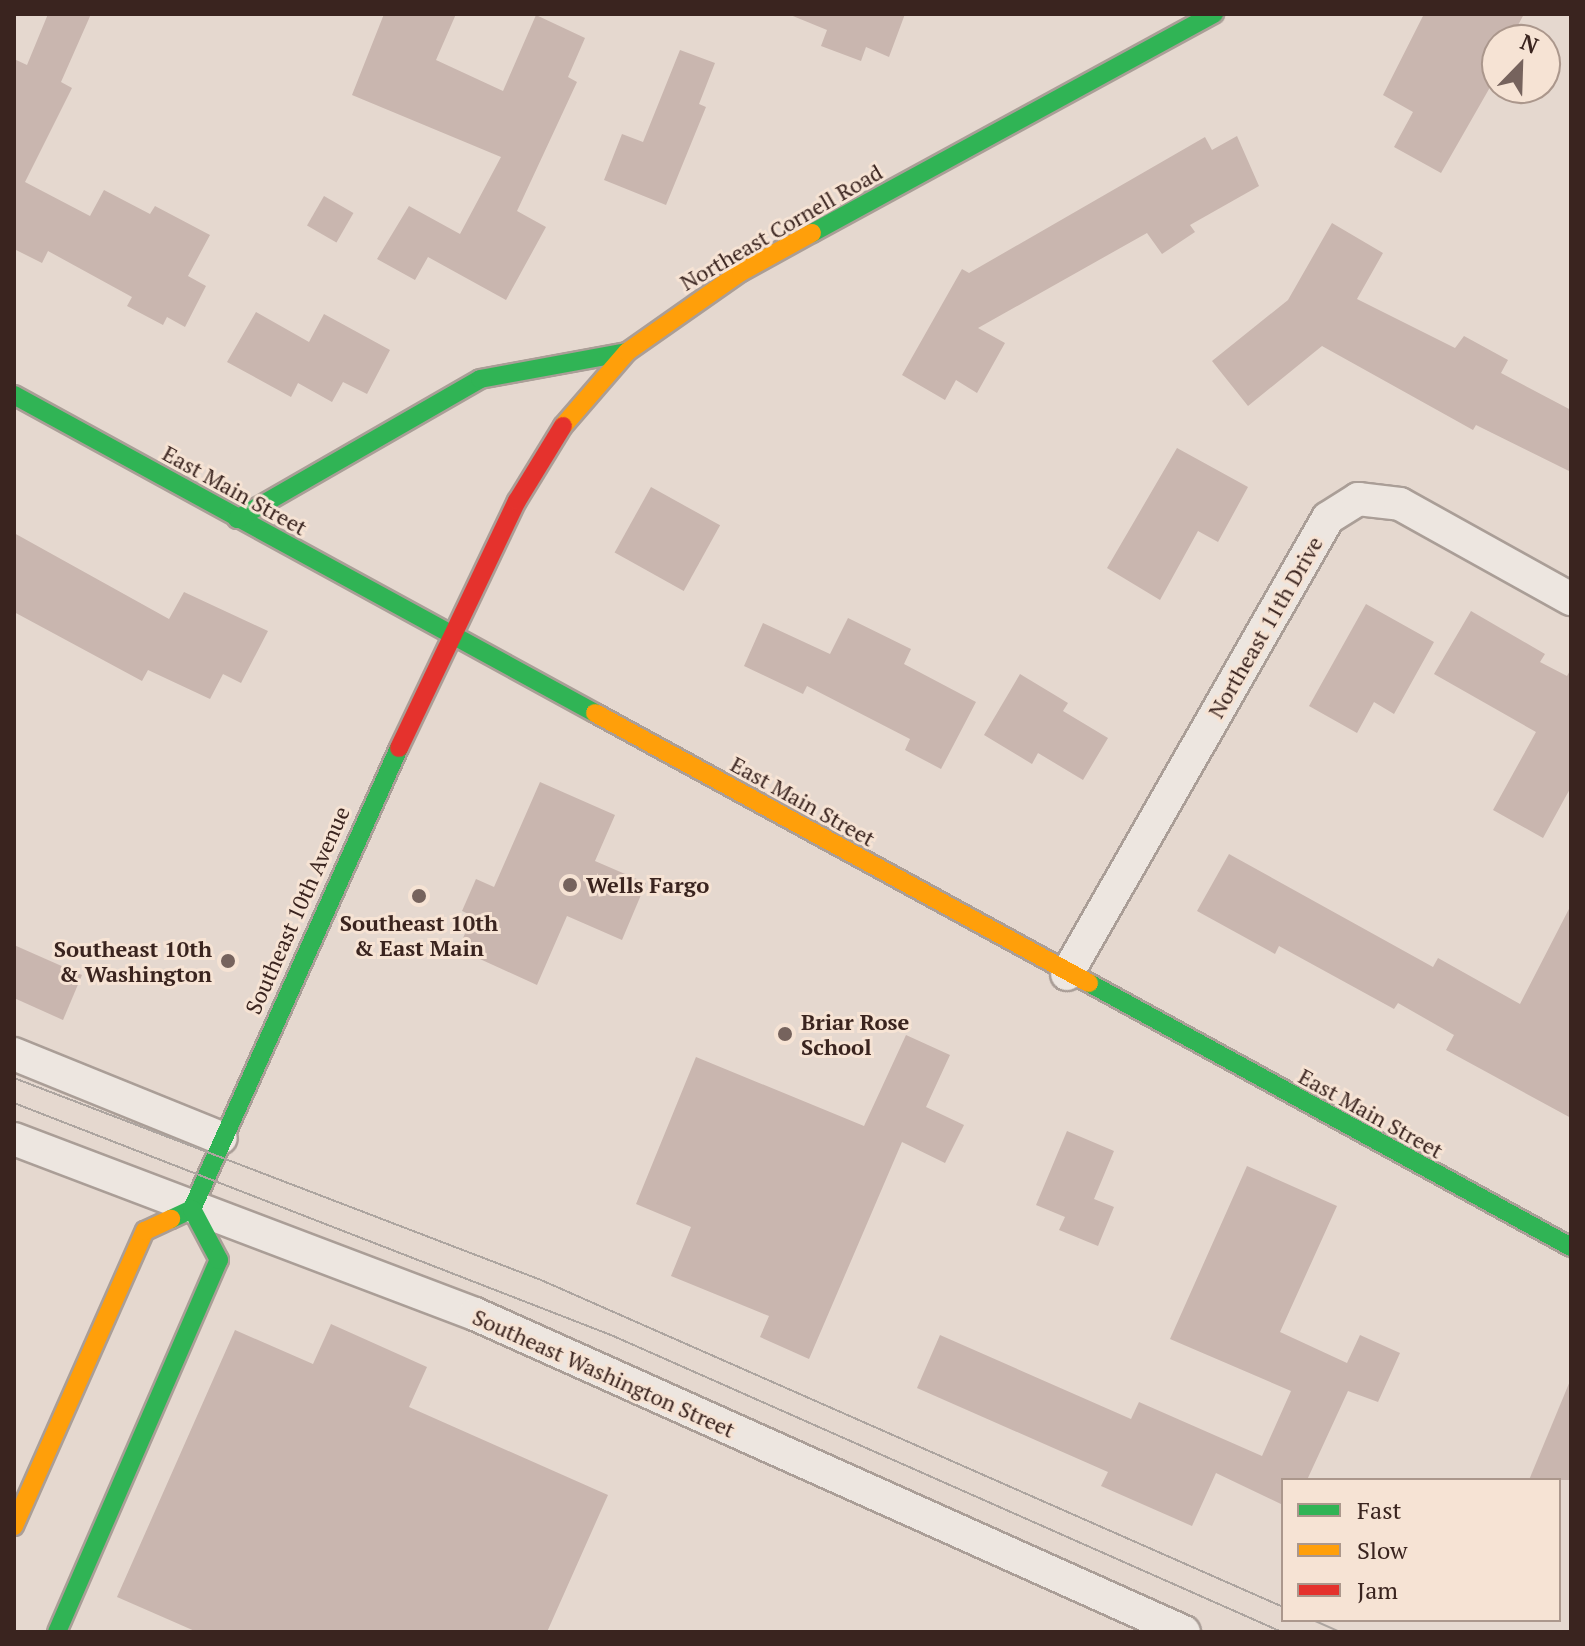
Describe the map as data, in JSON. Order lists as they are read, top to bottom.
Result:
{
  "streets": {
    "main road": ["Northeast Cornell Road", "East Main Street", "Southeast 10th Avenue"],
    "street": ["Northeast 11th Drive", "Southeast Washington Street"]
  },
  "crossings": [
    ["Northeast Cornell Road", "East Main Street"],
    ["Northeast Cornell Road", "Southeast 10th Avenue"],
    ["East Main Street", "Northeast 11th Drive"],
    ["East Main Street", "Southeast 10th Avenue"],
    ["Southeast 10th Avenue", "Southeast Washington Street"]
  ],
  "places": [
    "Wells Fargo",
    "Southeast 10th & East Main",
    "Southeast 10th & Washington",
    "Briar Rose School"
  ],
  "legend": ["Fast", "Slow", "Jam"],
  "north": "top right"
}
